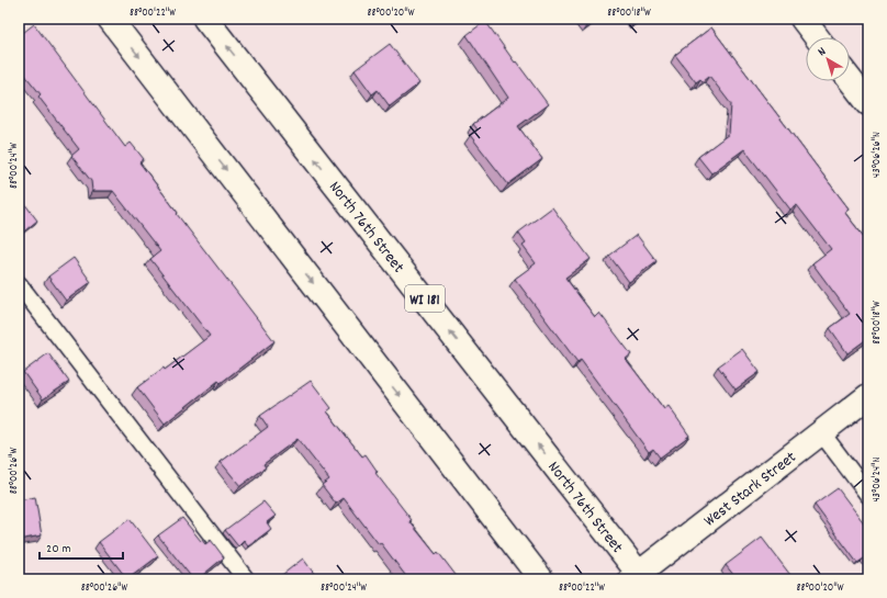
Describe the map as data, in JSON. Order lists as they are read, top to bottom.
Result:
{
  "streets": {
    "main road": ["North 76th Street", "WI 181", "West Stark Street"]
  },
  "crossings": [
    ["North 76th Street", "West Stark Street"]
  ],
  "scale_bar": "20 m",
  "north": "top left",
  "coordinates": [
    "88°00'22\"W",
    "88°00'20\"W",
    "88°00'18\"W",
    "43°06'26\"N",
    "88°00'24\"W",
    "88°00'26\"W",
    "43°06'24\"N"
  ]
}
